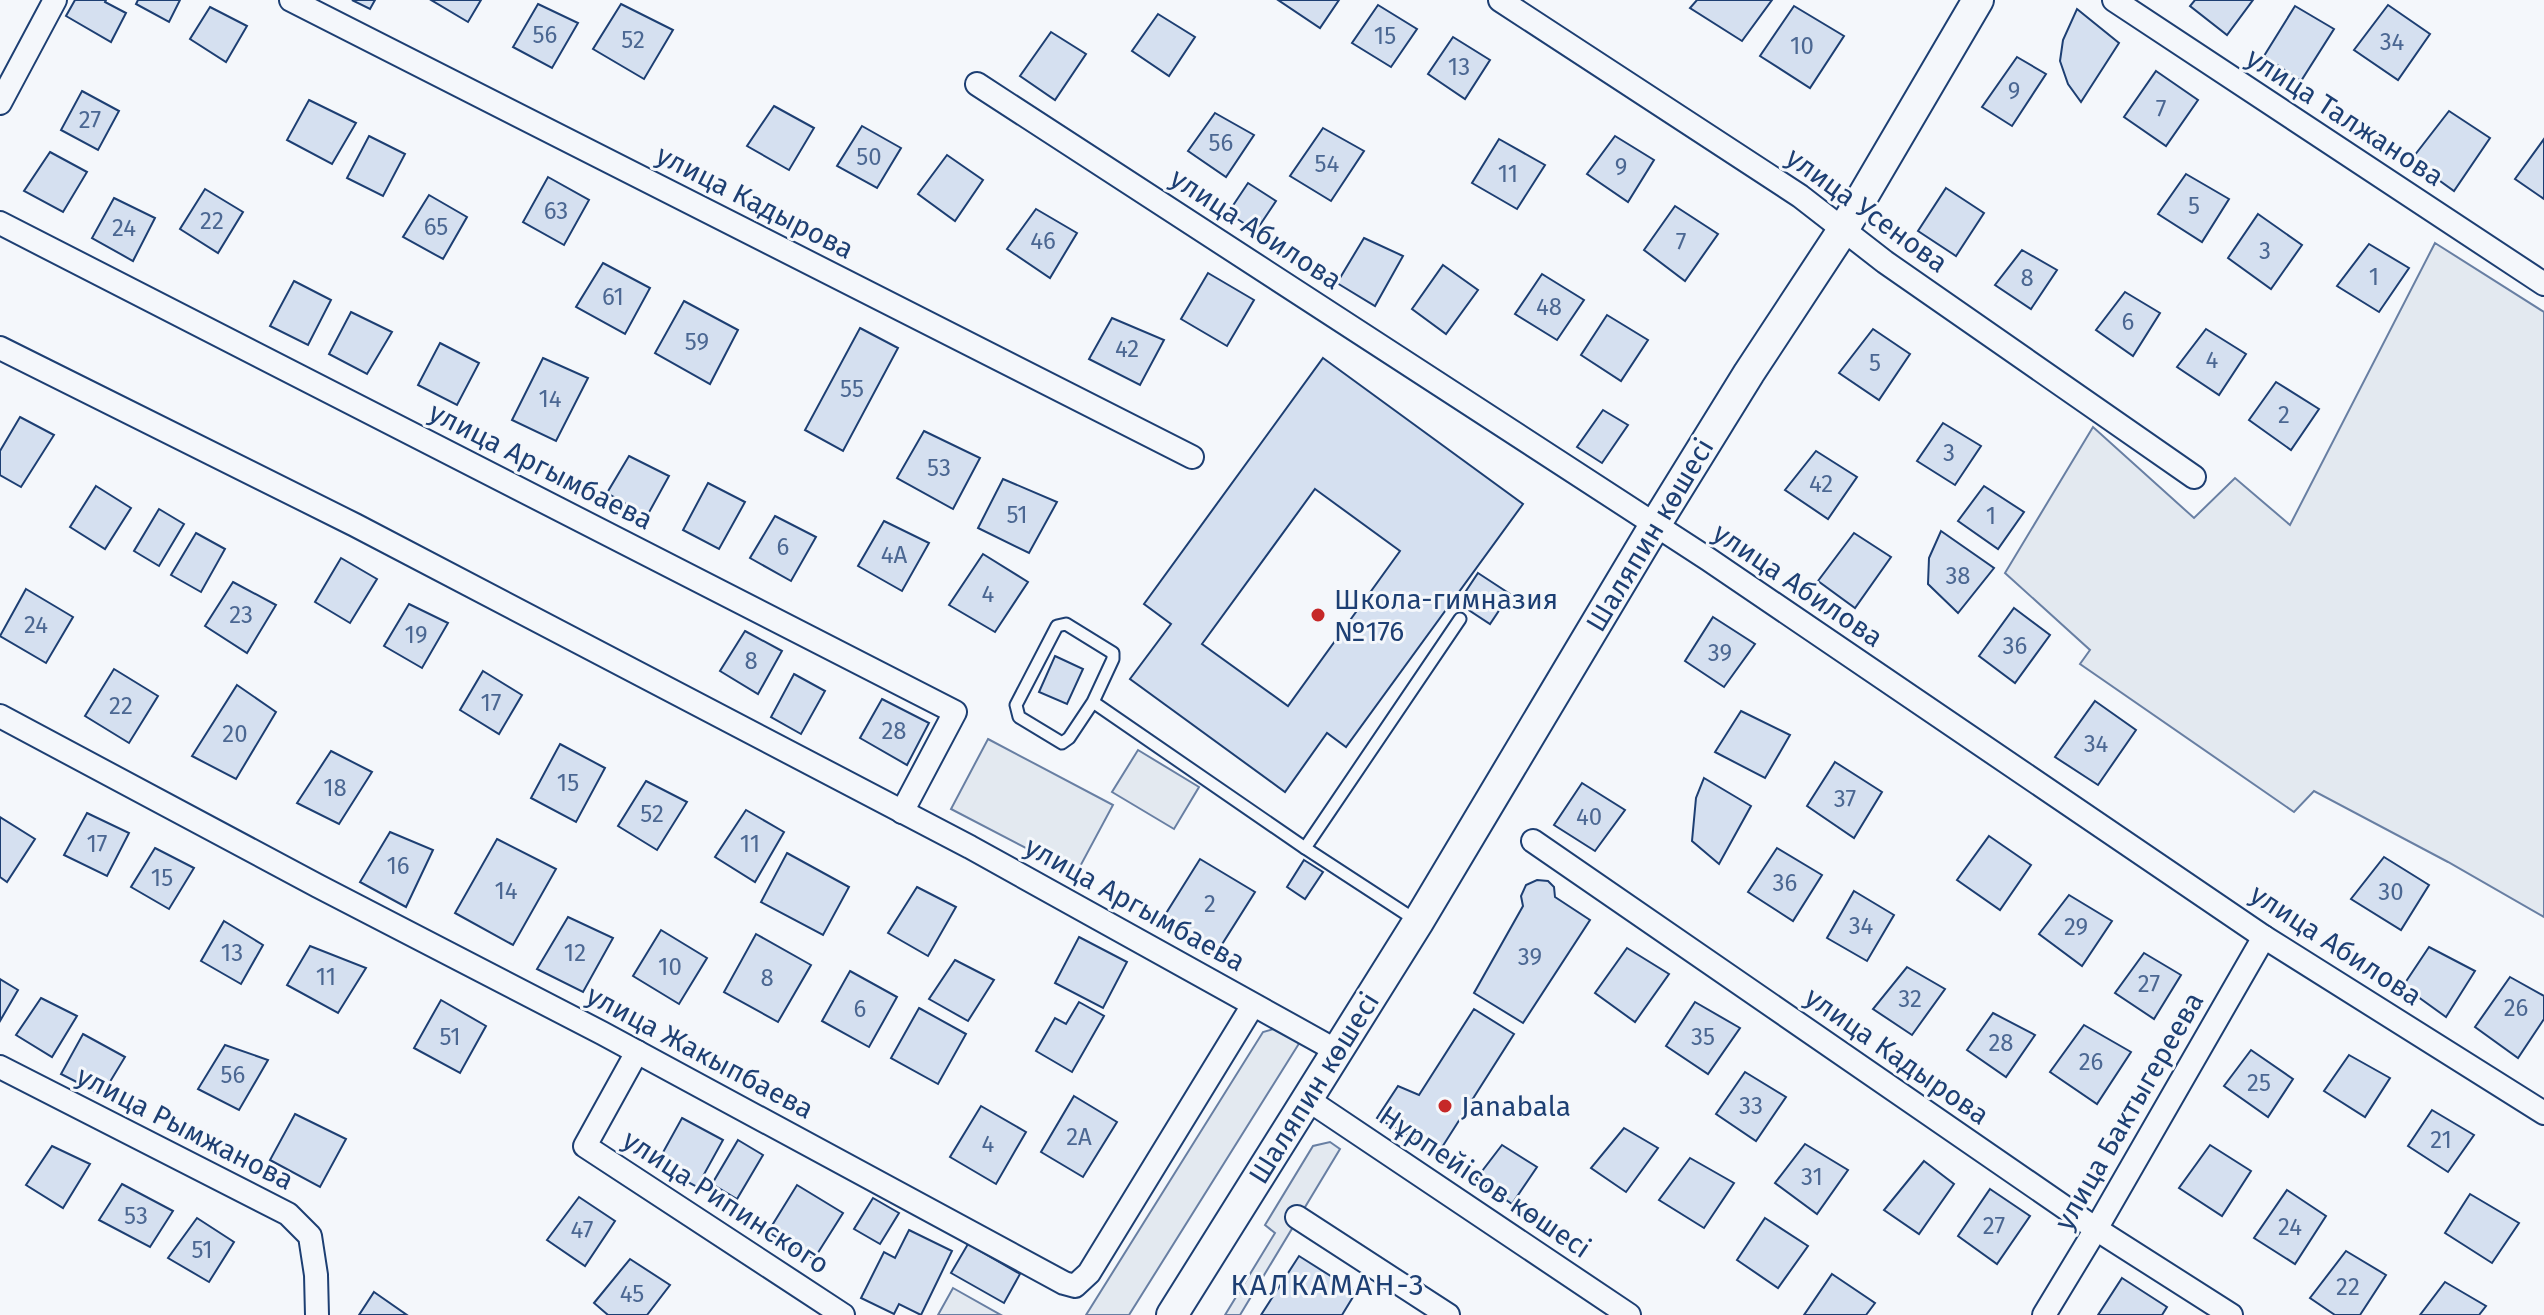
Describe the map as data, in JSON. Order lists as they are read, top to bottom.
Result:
{
  "streets": {
    "main road": ["Шаляпин көшесі"],
    "street": [
      "улица Талжанова",
      "улица Кадырова",
      "улица Усенова",
      "улица Абилова",
      "улица Аргымбаева",
      "улица Жакыпбаева",
      "улица Бактыгереева",
      "улица Рымжанова",
      "Нұрпейісов көшесі",
      "улица Рипинского"
    ]
  },
  "crossings": [
    ["улица Кадырова", "улица Бактыгереева"],
    ["улица Усенова", "Шаляпин көшесі"],
    ["улица Абилова", "Шаляпин көшесі"],
    ["улица Абилова", "улица Бактыгереева"],
    ["улица Аргымбаева", "Шаляпин көшесі"],
    ["улица Аргымбаева", "улица Жакыпбаева"],
    ["Шаляпин көшесі", "Нұрпейісов көшесі"],
    ["улица Жакыпбаева", "улица Рипинского"]
  ],
  "districts": ["КАЛКАМАН-3"],
  "places": ["Школа-гимназия №176", "Janabala"],
  "house_numbers": [
    "56",
    "15",
    "52",
    "34",
    "10",
    "13",
    "9",
    "7",
    "27",
    "56",
    "50",
    "54",
    "9",
    "11",
    "5",
    "63",
    "22",
    "65",
    "24",
    "46",
    "7",
    "3",
    "1",
    "8",
    "61",
    "48",
    "6",
    "59",
    "42",
    "4",
    "5",
    "55",
    "14",
    "2",
    "3",
    "53",
    "42",
    "51",
    "1",
    "6",
    "4А",
    "38",
    "4",
    "23",
    "24",
    "19",
    "36",
    "39",
    "8",
    "17",
    "22",
    "28",
    "20",
    "34",
    "15",
    "18",
    "37",
    "52",
    "40",
    "17",
    "11",
    "16",
    "15",
    "36",
    "14",
    "30",
    "2",
    "34",
    "29",
    "13",
    "12",
    "39",
    "10",
    "11",
    "8",
    "27",
    "32",
    "26",
    "6",
    "51",
    "35",
    "28",
    "26",
    "56",
    "25",
    "33",
    "2А",
    "21",
    "4",
    "31",
    "53",
    "27",
    "24",
    "47",
    "51",
    "22",
    "45"
  ]
}
